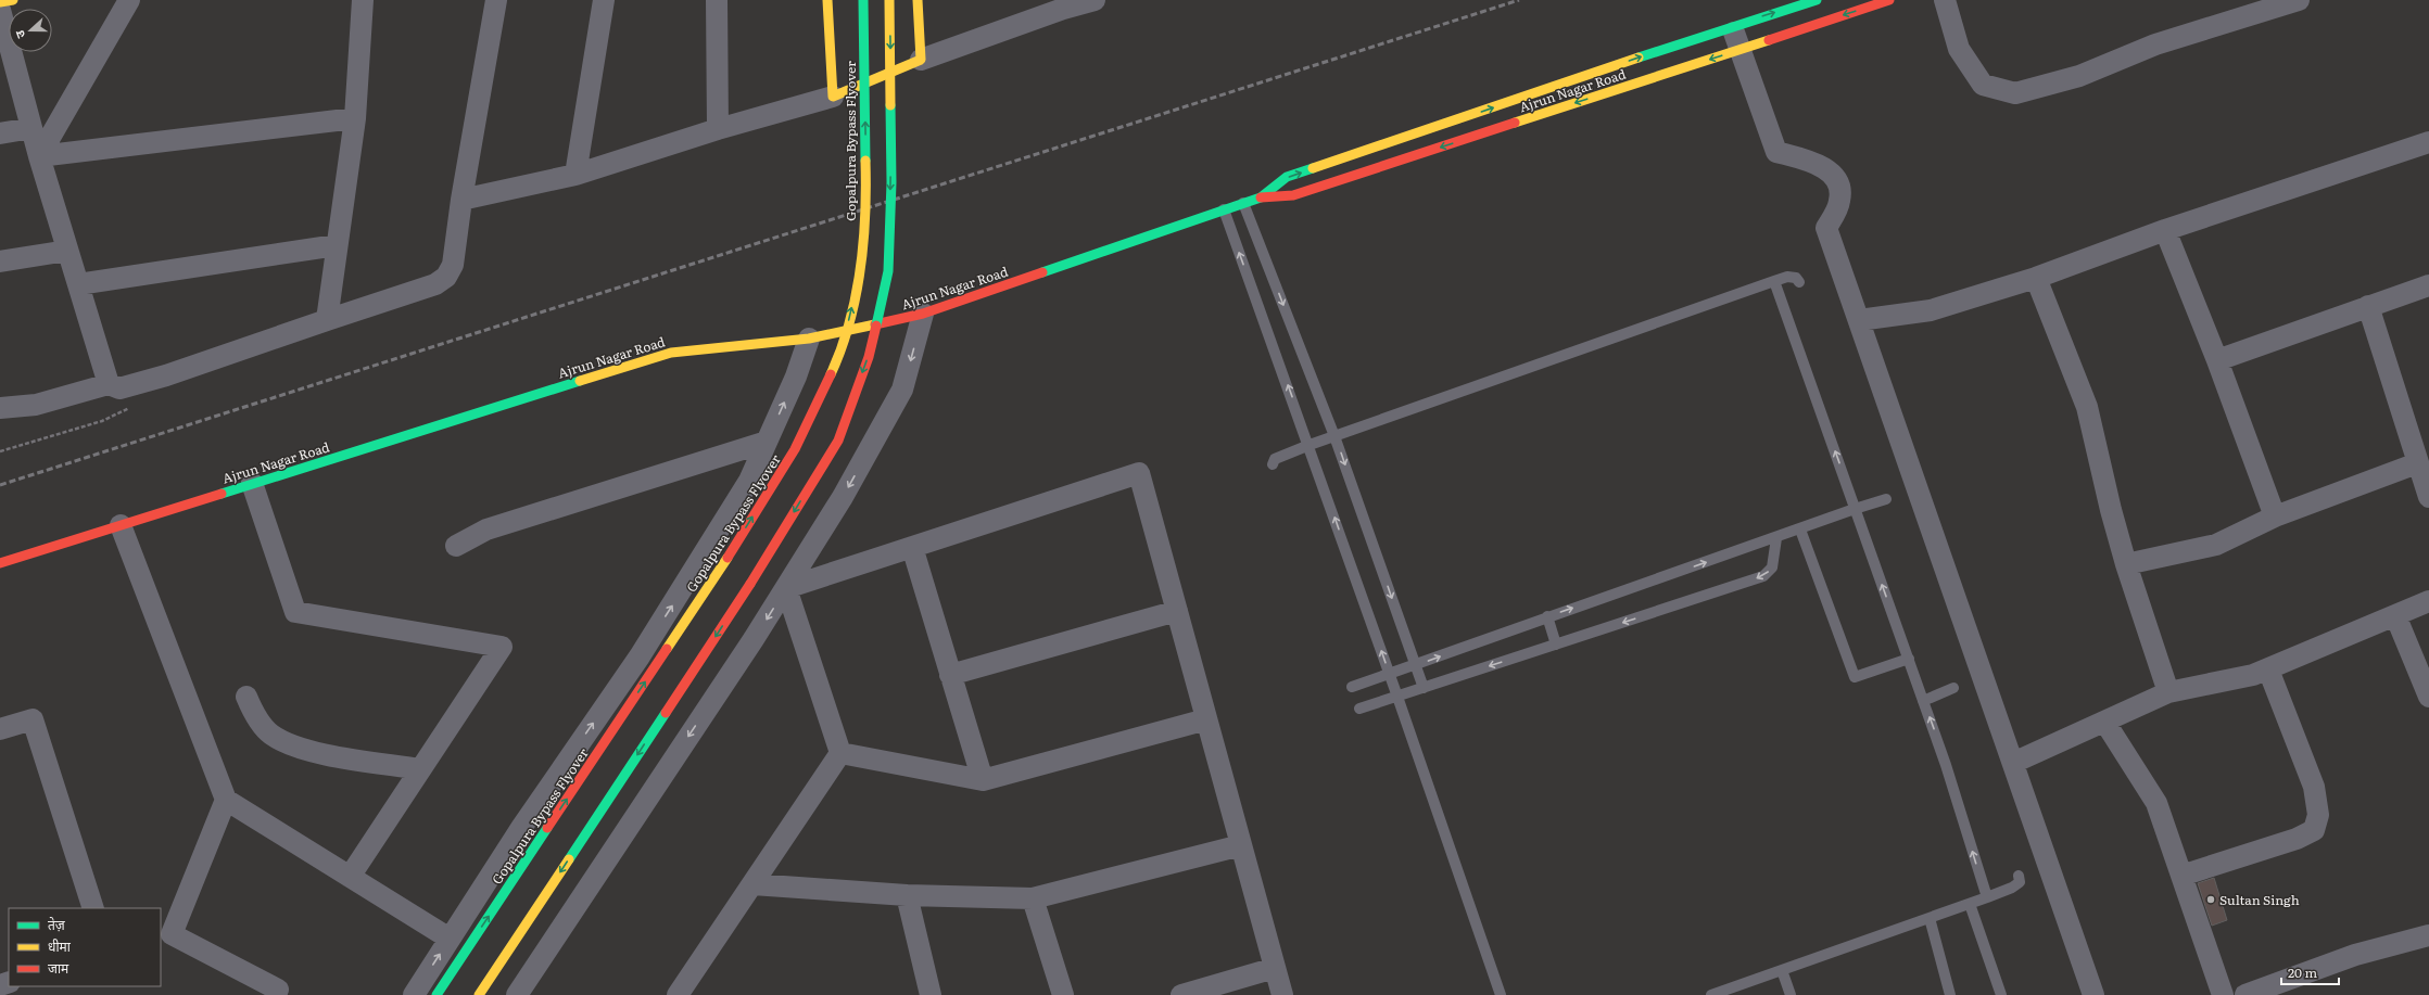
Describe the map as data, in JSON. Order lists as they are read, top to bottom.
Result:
{
  "streets": {
    "street": ["Ajrun Nagar Road", "Gopalpura Bypass Flyover"]
  },
  "places": ["Sultan Singh"],
  "legend": ["तेज़", "धीमा", "जाम"],
  "scale_bar": "20 m",
  "north": "left"
}
